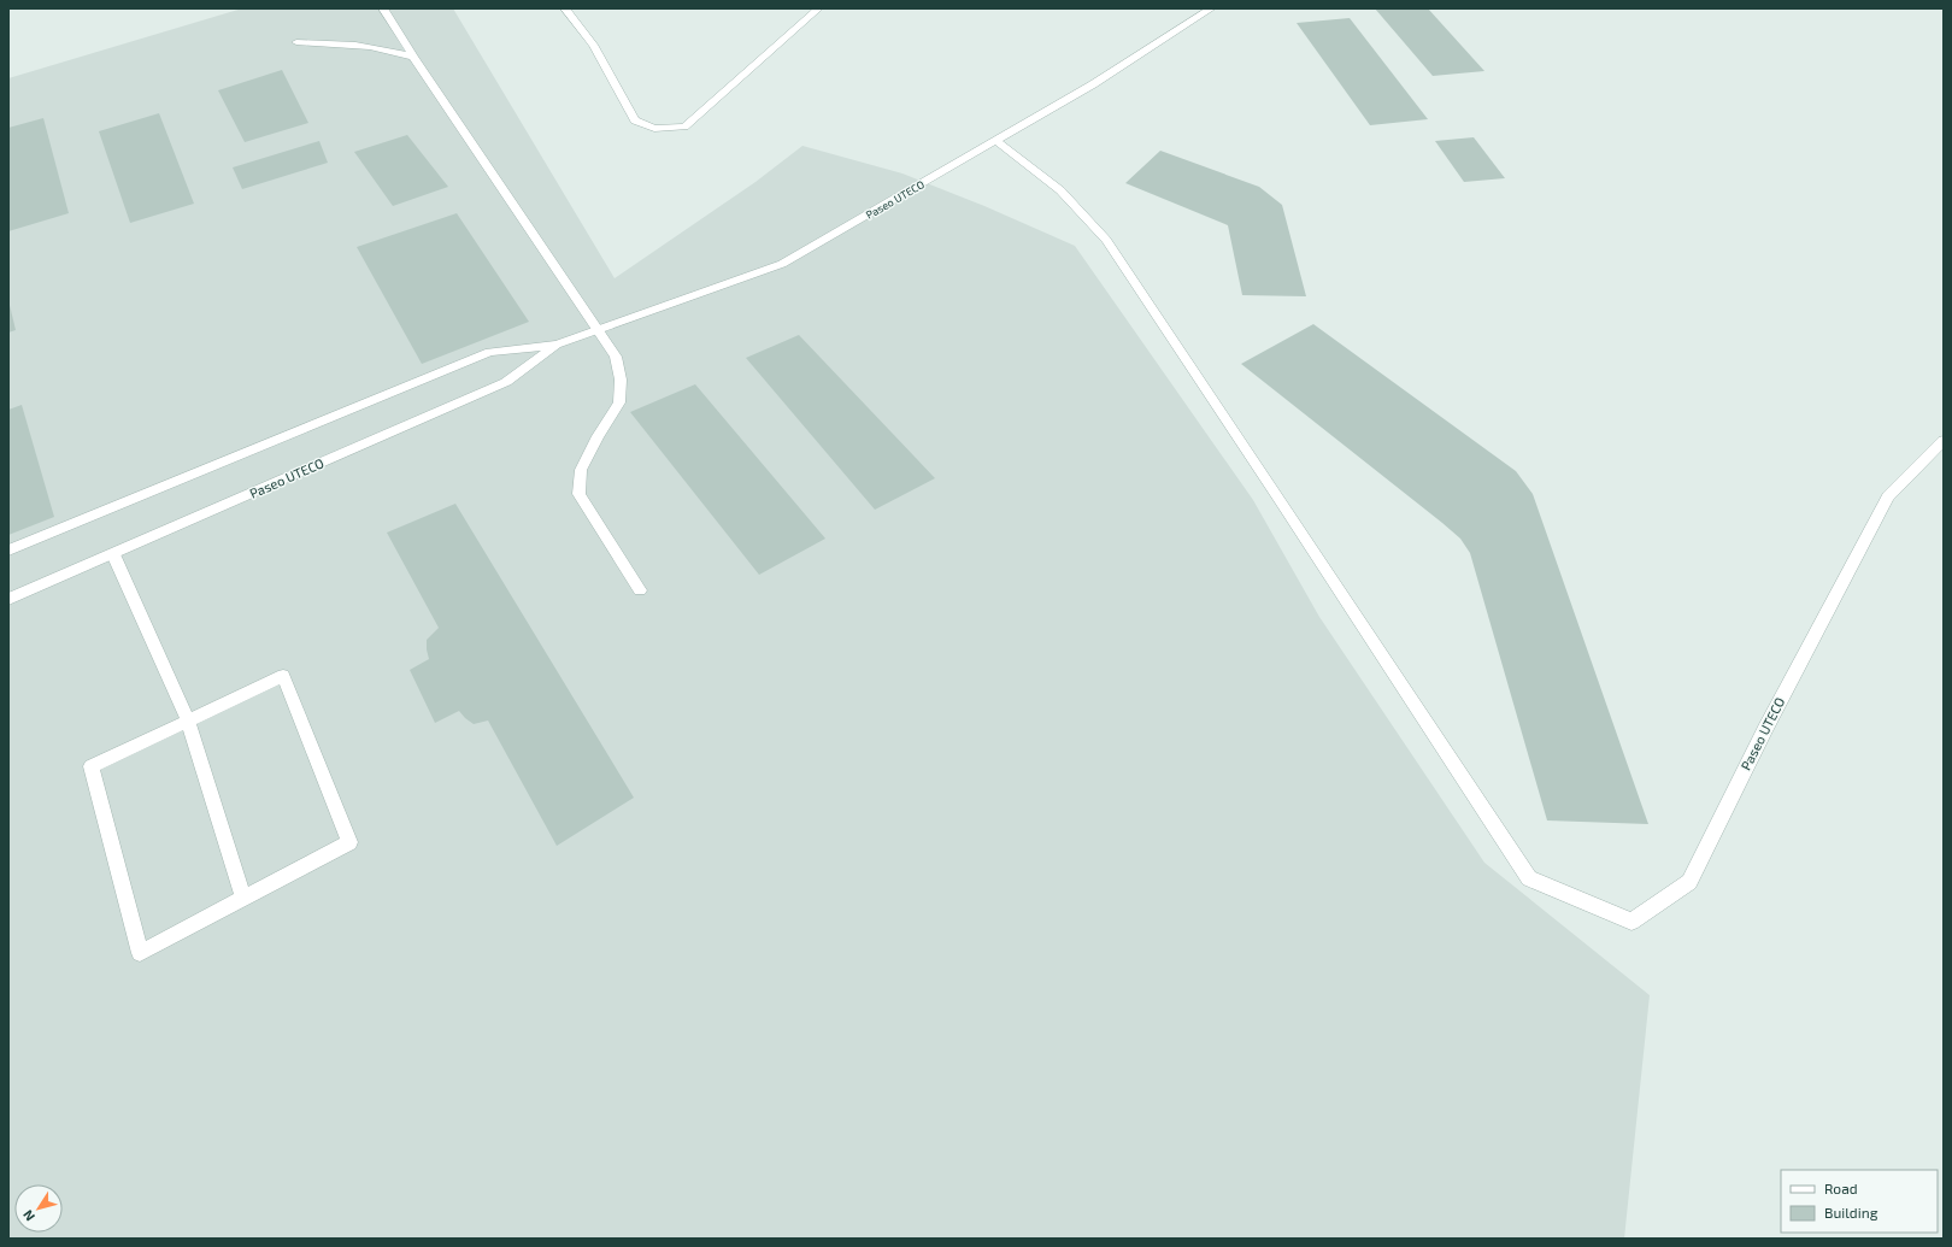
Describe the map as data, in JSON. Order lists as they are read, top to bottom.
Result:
{
  "streets": {
    "street": ["Paseo UTECO"]
  },
  "legend": ["Road", "Building"],
  "north": "bottom left"
}
